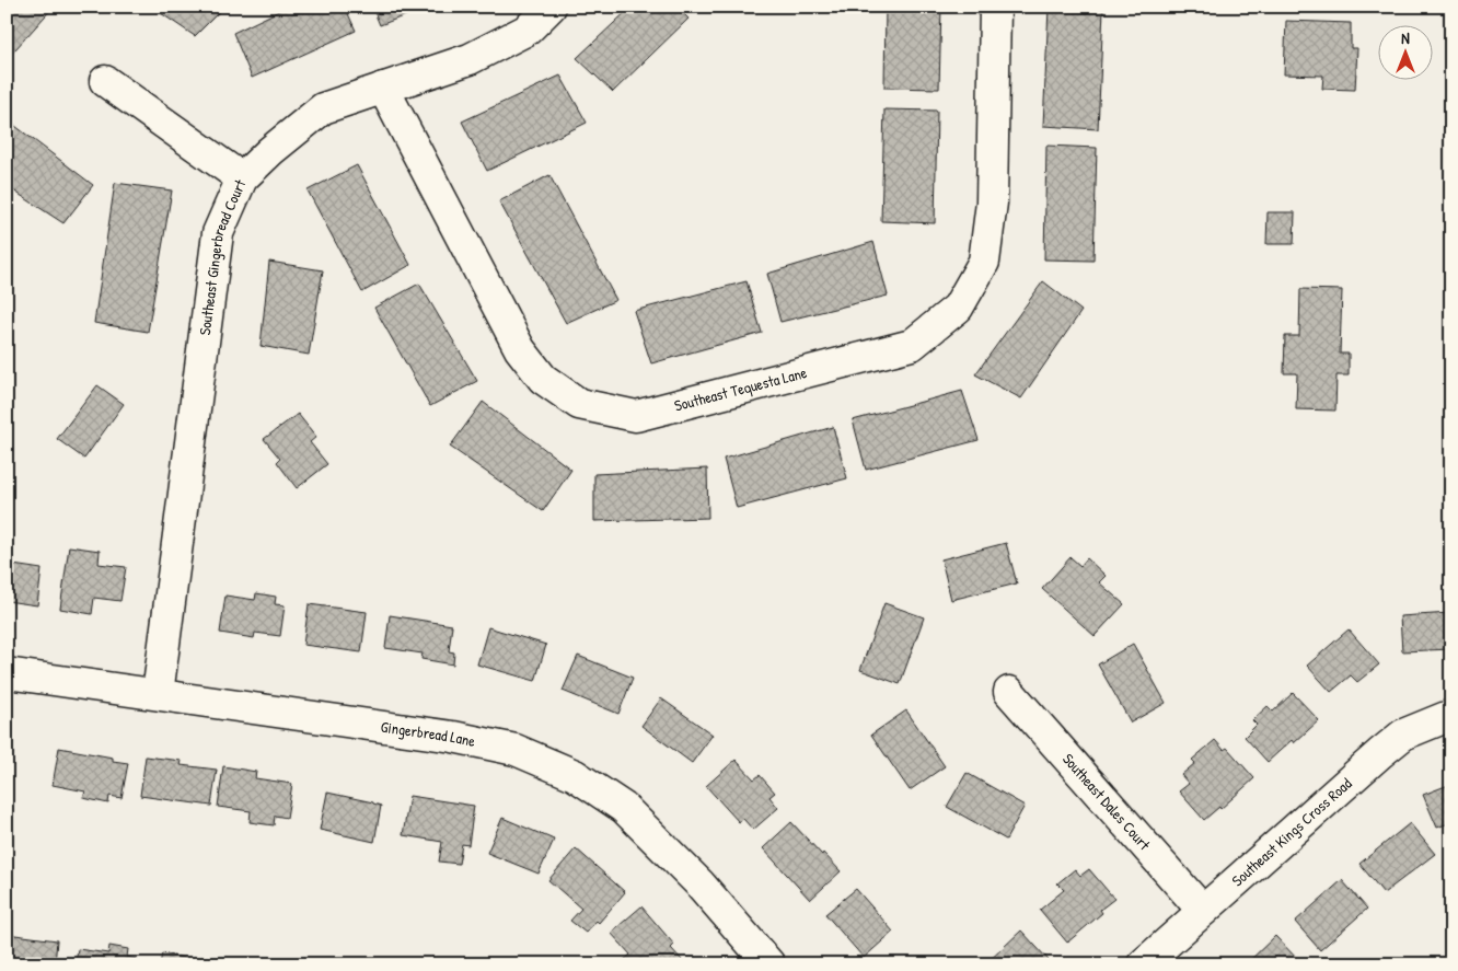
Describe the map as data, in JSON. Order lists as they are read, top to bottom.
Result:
{
  "streets": {
    "street": [
      "Southeast Gingerbread Court",
      "Southeast Tequesta Lane",
      "Gingerbread Lane",
      "Southeast Dales Court",
      "Southeast Kings Cross Road"
    ]
  },
  "crossings": [
    ["Southeast Gingerbread Court", "Southeast Tequesta Lane"],
    ["Southeast Gingerbread Court", "Gingerbread Lane"],
    ["Southeast Dales Court", "Southeast Kings Cross Road"]
  ],
  "north": "top"
}
